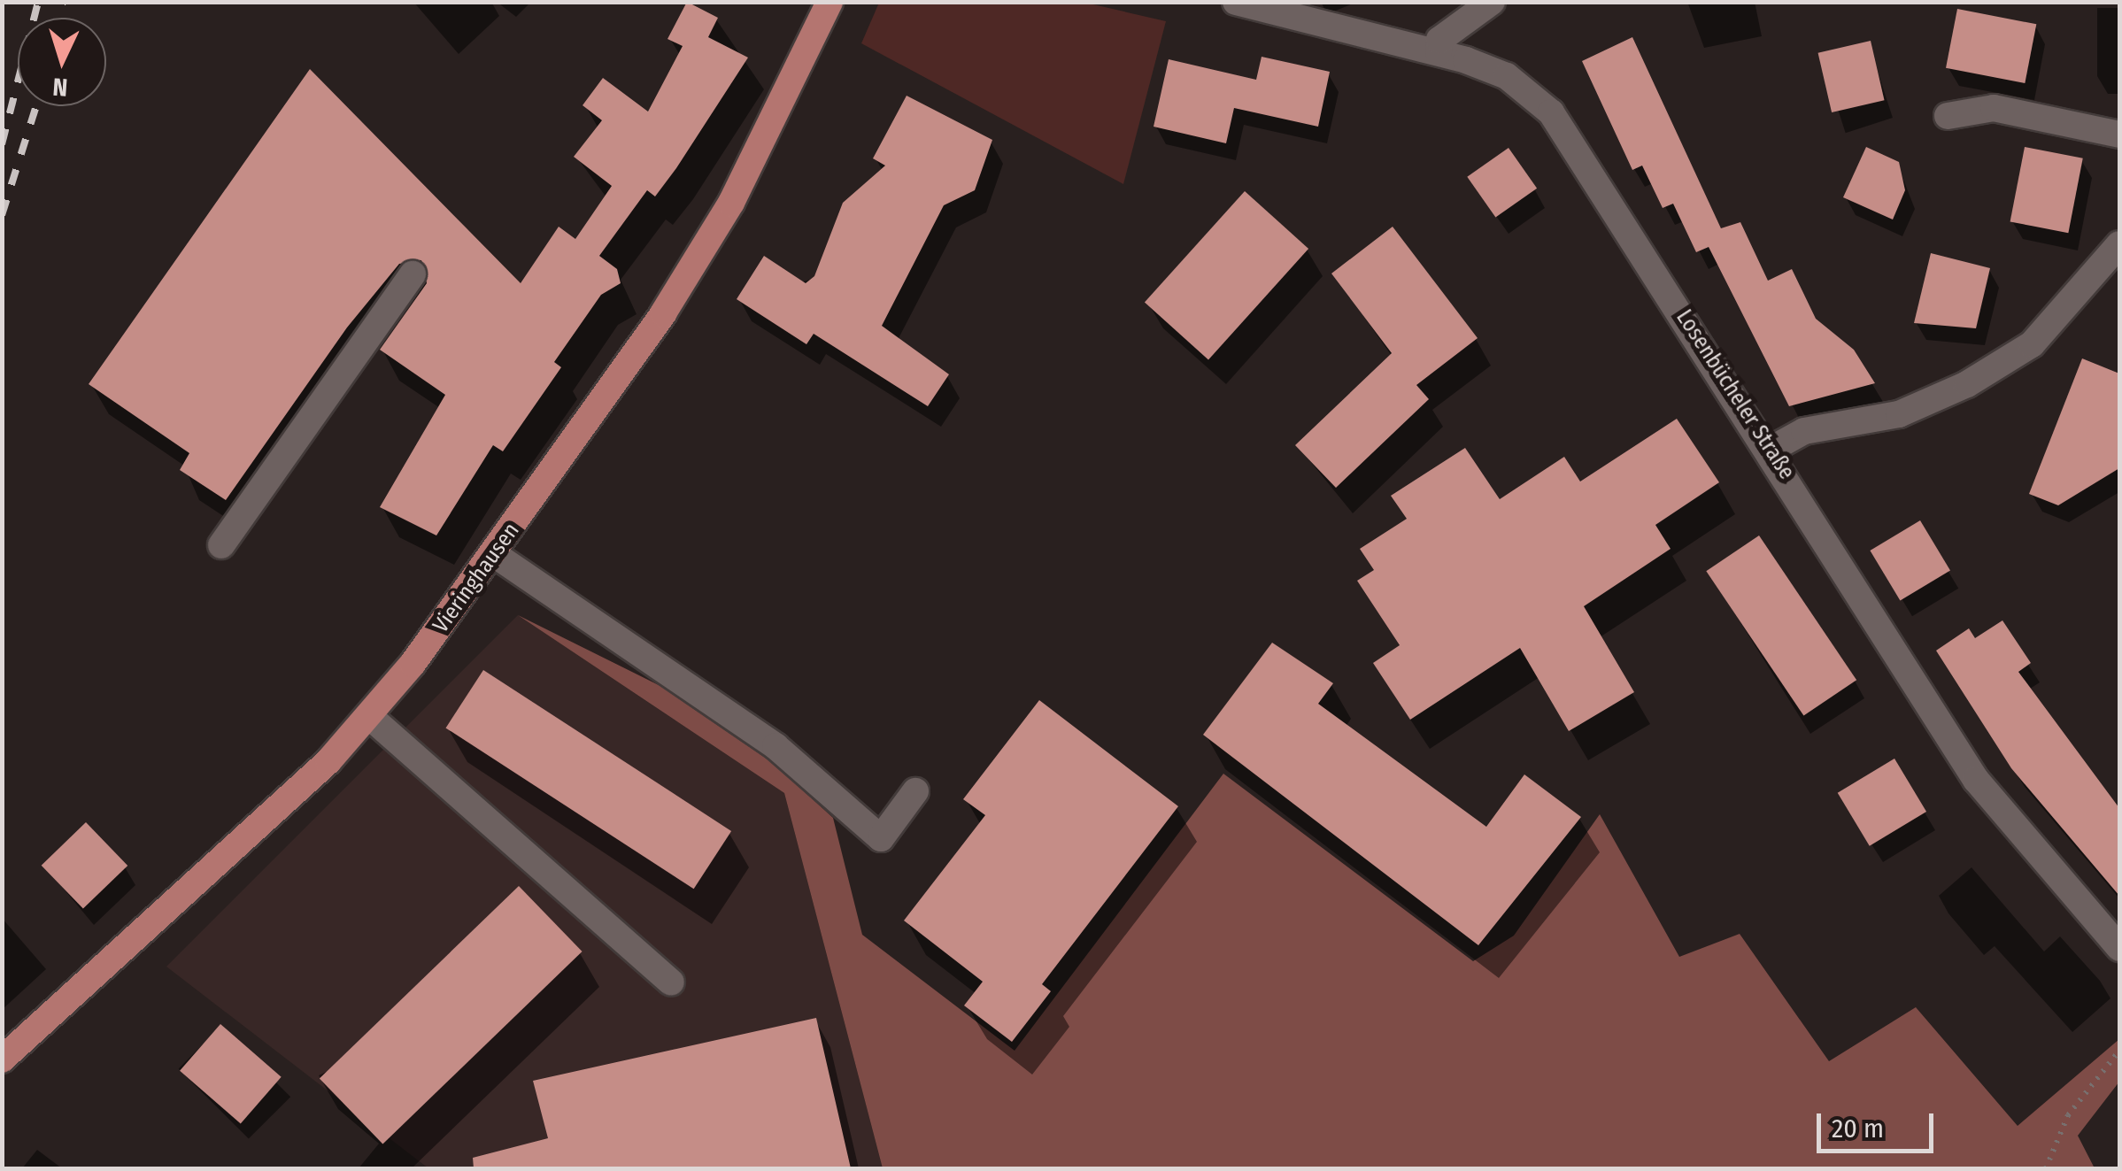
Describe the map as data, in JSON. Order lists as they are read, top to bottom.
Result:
{
  "streets": {
    "main road": ["Vieringhausen"],
    "street": ["Losenbücheler Straße"]
  },
  "scale_bar": "20 m",
  "north": "bottom"
}
